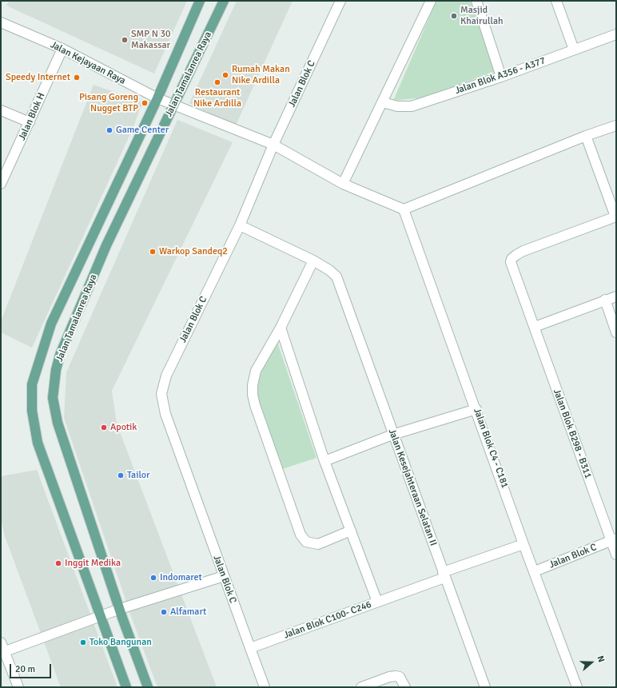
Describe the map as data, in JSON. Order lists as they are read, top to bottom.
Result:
{
  "streets": {
    "main road": ["Jalan Tamalanrea Raya"],
    "street": [
      "Jalan Kejayaan Raya",
      "Jalan Blok A356 - A377",
      "Jalan Blok C",
      "Jalan Blok H",
      "Jalan Blok B298 - B311",
      "Jalan Blok C4 - C181",
      "Jalan Kesejahteraan Selatan II",
      "Jalan Blok C100- C246"
    ]
  },
  "crossings": [
    ["Jalan Kejayaan Raya", "Jalan Tamalanrea Raya"],
    ["Jalan Kejayaan Raya", "Jalan Blok C"],
    ["Jalan Kejayaan Raya", "Jalan Blok H"],
    ["Jalan Kejayaan Raya", "Jalan Blok C4 - C181"],
    ["Jalan Blok C", "Jalan Blok B298 - B311"],
    ["Jalan Blok C", "Jalan Blok C4 - C181"],
    ["Jalan Blok C", "Jalan Kesejahteraan Selatan II"],
    ["Jalan Blok C", "Jalan Blok C100- C246"],
    ["Jalan Blok C4 - C181", "Jalan Blok C100- C246"],
    ["Jalan Kesejahteraan Selatan II", "Jalan Blok C100- C246"]
  ],
  "places": [
    "Masjid Khairullah",
    "SMP N 30 Makassar",
    "Rumah Makan Nike Ardilla",
    "Speedy Internet",
    "Restaurant Nike Ardilla",
    "Pisang Goreng Nugget BTP",
    "Game Center",
    "Warkop Sandeq2",
    "Apotik",
    "Tailor",
    "Inggit Medika",
    "Indomaret",
    "Alfamart",
    "Toko Bangunan"
  ],
  "scale_bar": "20 m",
  "north": "right"
}
